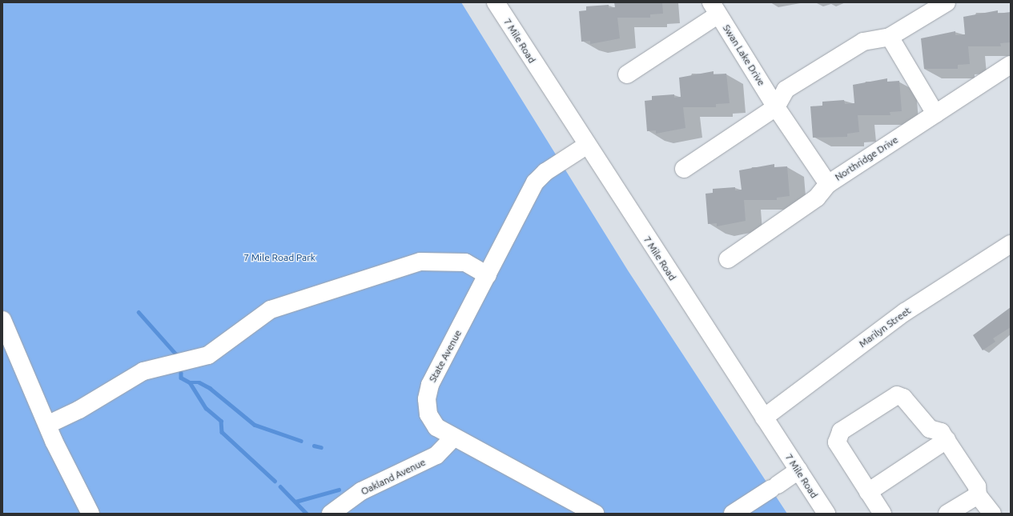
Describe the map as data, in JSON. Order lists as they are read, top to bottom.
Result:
{
  "streets": {
    "street": [
      "7 Mile Road",
      "Swan Lake Drive",
      "Northridge Drive",
      "Marilyn Street",
      "State Avenue",
      "Oakland Avenue"
    ]
  },
  "crossings": [
    ["7 Mile Road", "Marilyn Street"],
    ["7 Mile Road", "State Avenue"],
    ["Swan Lake Drive", "Northridge Drive"],
    ["State Avenue", "Oakland Avenue"]
  ],
  "parks": ["7 Mile Road Park"]
}
